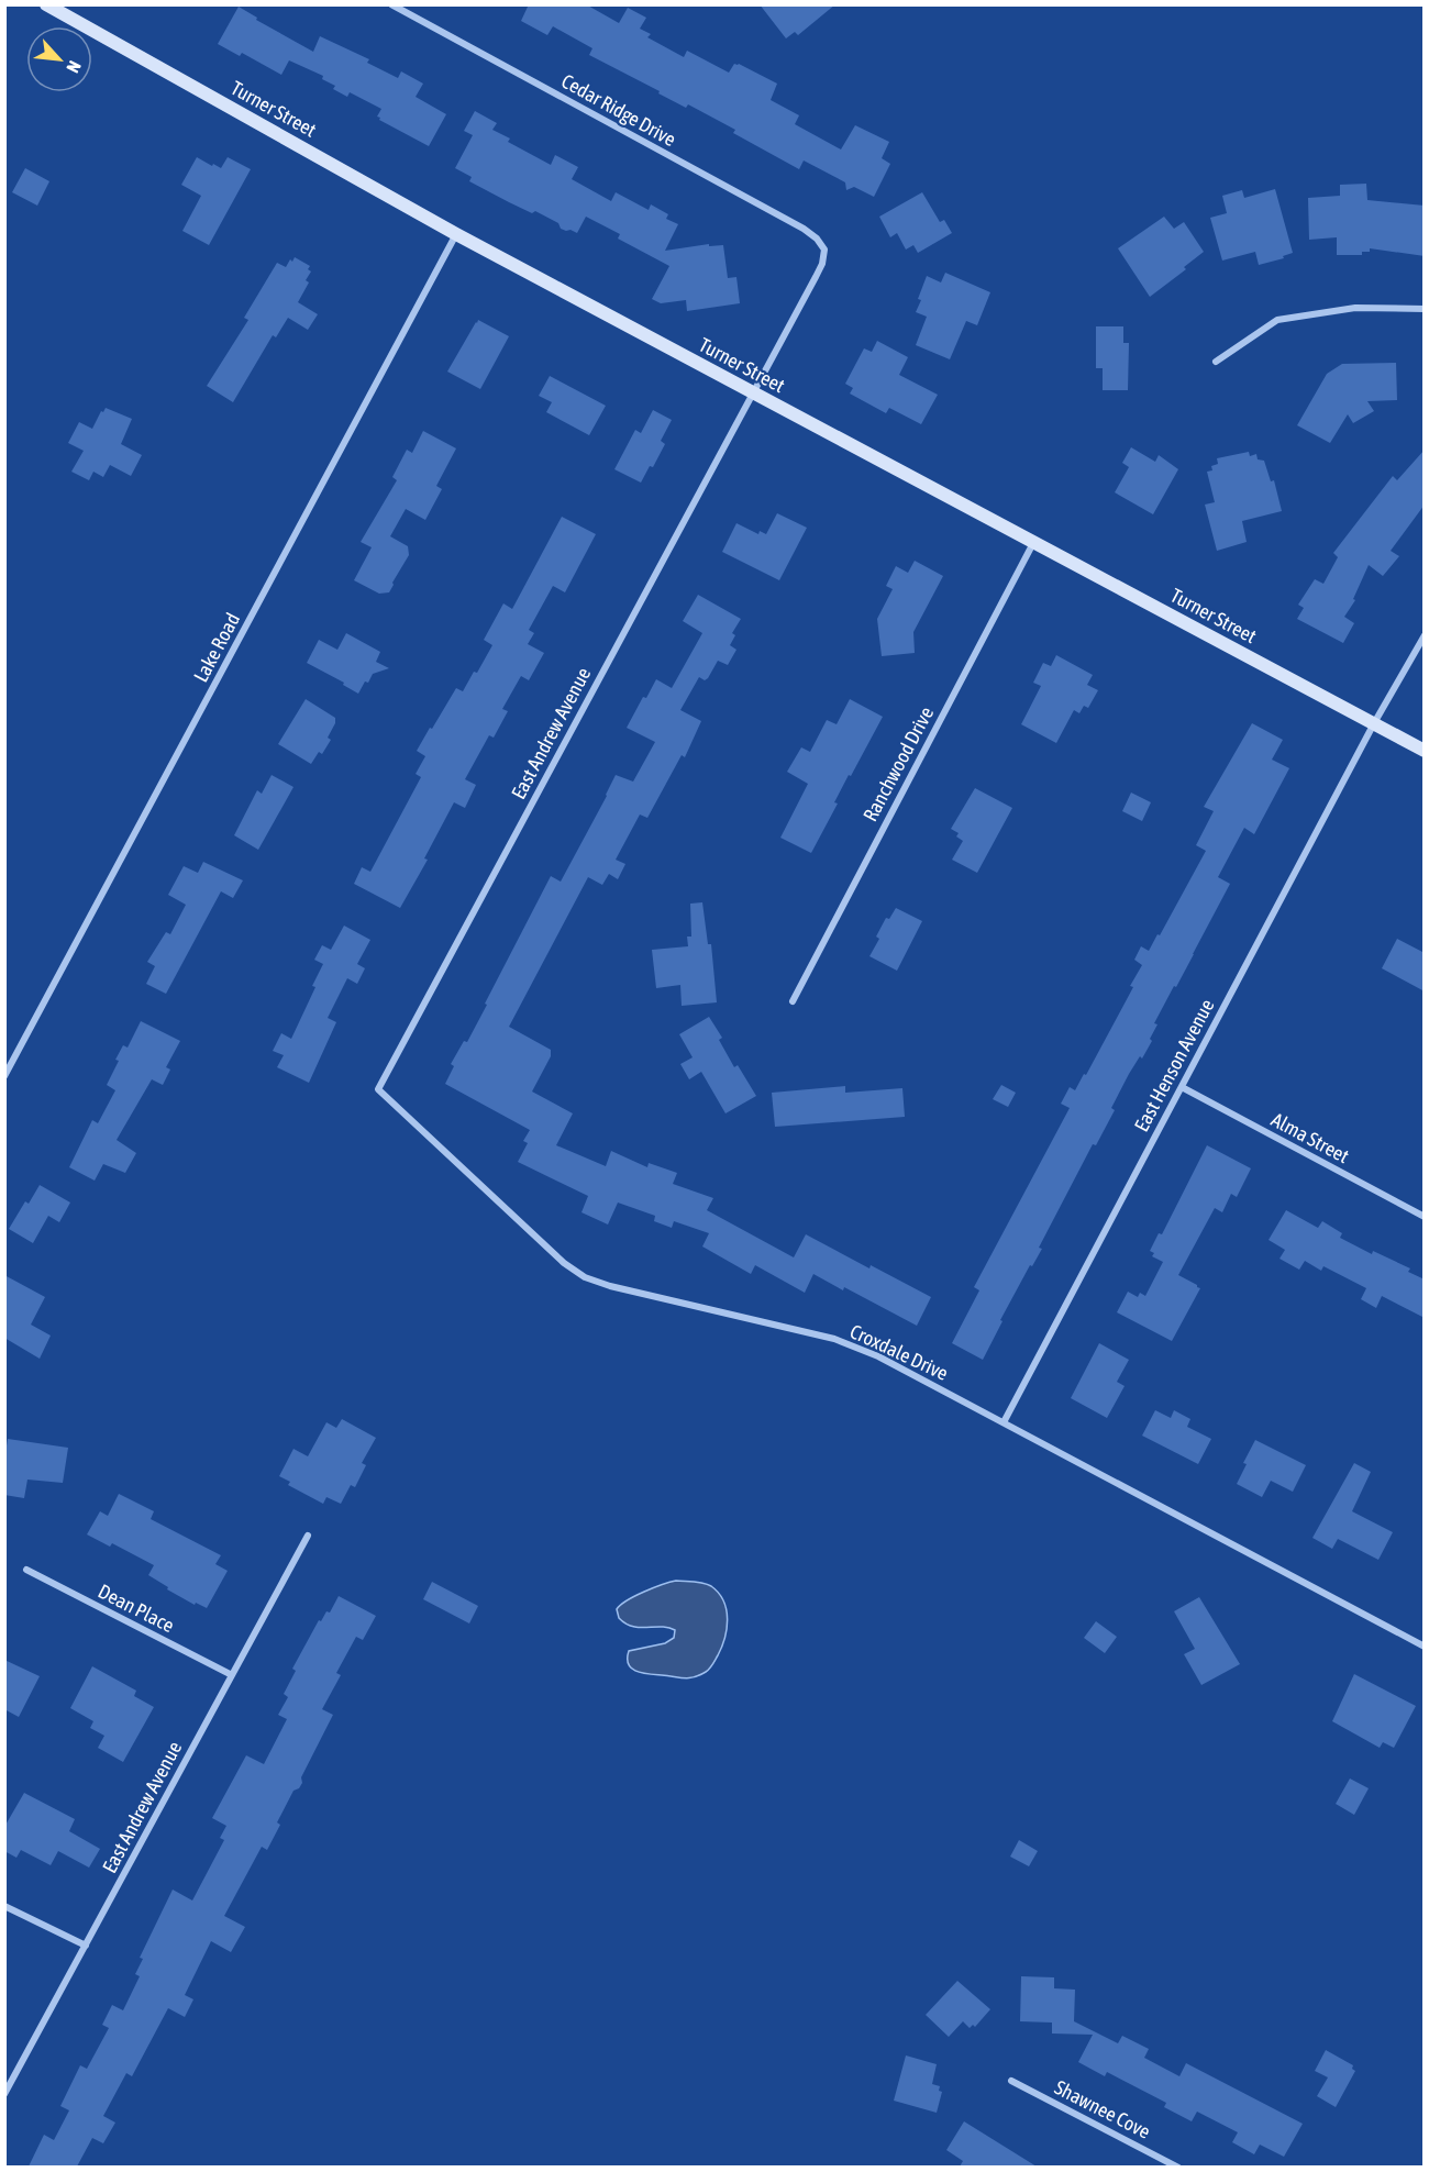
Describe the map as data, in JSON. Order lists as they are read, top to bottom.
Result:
{
  "streets": {
    "street": [
      "Turner Street",
      "Cedar Ridge Drive",
      "Lake Road",
      "East Andrew Avenue",
      "Ranchwood Drive",
      "East Henson Avenue",
      "Alma Street",
      "Croxdale Drive",
      "Dean Place",
      "Shawnee Cove"
    ]
  },
  "crossings": [
    ["Turner Street", "Lake Road"],
    ["Turner Street", "East Andrew Avenue"],
    ["Turner Street", "Ranchwood Drive"],
    ["Turner Street", "East Henson Avenue"],
    ["Cedar Ridge Drive", "East Andrew Avenue"],
    ["East Andrew Avenue", "Croxdale Drive"],
    ["East Andrew Avenue", "Dean Place"],
    ["East Henson Avenue", "Alma Street"],
    ["East Henson Avenue", "Croxdale Drive"]
  ],
  "north": "bottom right"
}
